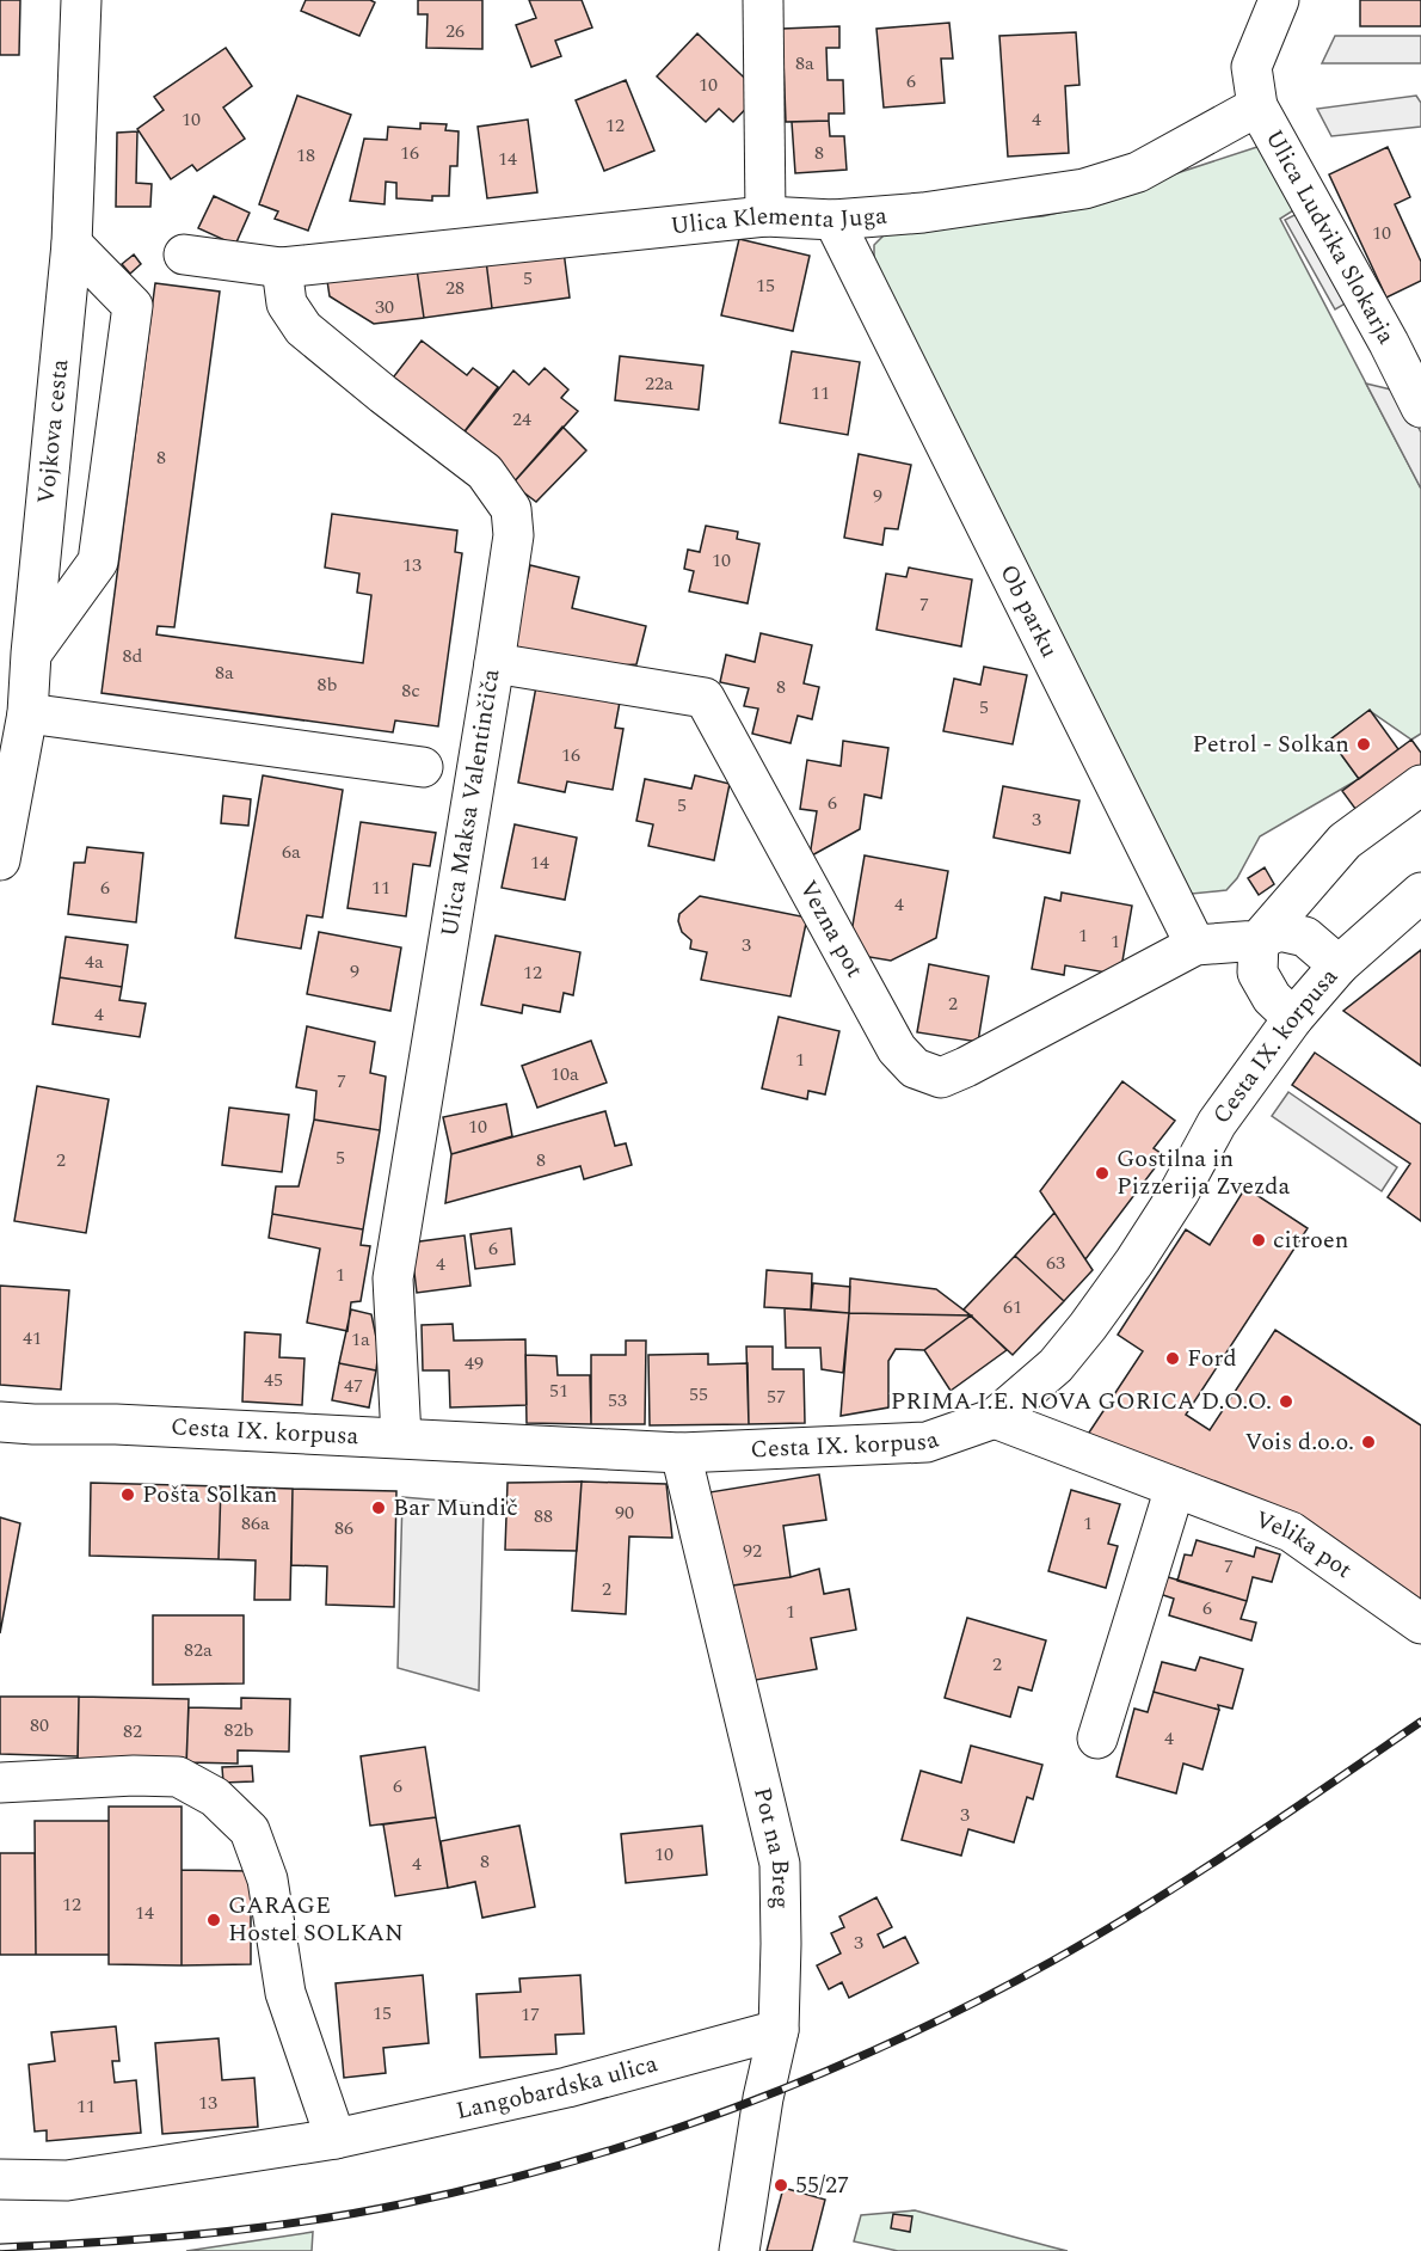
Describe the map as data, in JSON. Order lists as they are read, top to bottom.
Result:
{
  "streets": {
    "street": [
      "Ulica Klementa Juga",
      "Ulica Ludvika Slokarja",
      "Vojkova cesta",
      "Ob parku",
      "Ulica Maksa Valentinčiča",
      "Vezna pot",
      "Cesta IX. korpusa",
      "Velika pot",
      "Pot na Breg",
      "Langobardska ulica"
    ]
  },
  "crossings": [
    ["Ulica Klementa Juga", "Ulica Ludvika Slokarja"],
    ["Ulica Klementa Juga", "Ob parku"],
    ["Ulica Klementa Juga", "Ulica Maksa Valentinčiča"],
    ["Ob parku", "Vezna pot"],
    ["Ulica Maksa Valentinčiča", "Vezna pot"],
    ["Ulica Maksa Valentinčiča", "Cesta IX. korpusa"],
    ["Cesta IX. korpusa", "Velika pot"],
    ["Cesta IX. korpusa", "Pot na Breg"],
    ["Pot na Breg", "Langobardska ulica"]
  ],
  "places": [
    "Petrol - Solkan",
    "Gostilna in Pizzerija Zvezda",
    "citroen",
    "Ford",
    "PRIMA I.E. NOVA GORICA D.O.O.",
    "Vois d.o.o.",
    "Pošta Solkan",
    "Bar Mundič",
    "GARAGE Hostel SOLKAN",
    "55/27"
  ],
  "house_numbers": [
    "26",
    "8a",
    "6",
    "10",
    "10",
    "4",
    "12",
    "16",
    "8",
    "18",
    "14",
    "10",
    "5",
    "15",
    "28",
    "30",
    "22a",
    "11",
    "24",
    "8",
    "9",
    "10",
    "13",
    "7",
    "8d",
    "8a",
    "8b",
    "8",
    "8c",
    "5",
    "16",
    "6",
    "5",
    "3",
    "6a",
    "14",
    "6",
    "11",
    "4",
    "1",
    "1",
    "3",
    "4a",
    "9",
    "12",
    "2",
    "4",
    "1",
    "10a",
    "7",
    "10",
    "5",
    "2",
    "8",
    "6",
    "63",
    "4",
    "1",
    "61",
    "41",
    "1a",
    "49",
    "45",
    "47",
    "51",
    "55",
    "57",
    "53",
    "90",
    "88",
    "86a",
    "1",
    "86",
    "92",
    "7",
    "2",
    "6",
    "1",
    "82a",
    "2",
    "80",
    "82b",
    "82",
    "4",
    "6",
    "3",
    "10",
    "8",
    "4",
    "12",
    "14",
    "3",
    "15",
    "17",
    "13",
    "11"
  ]
}
